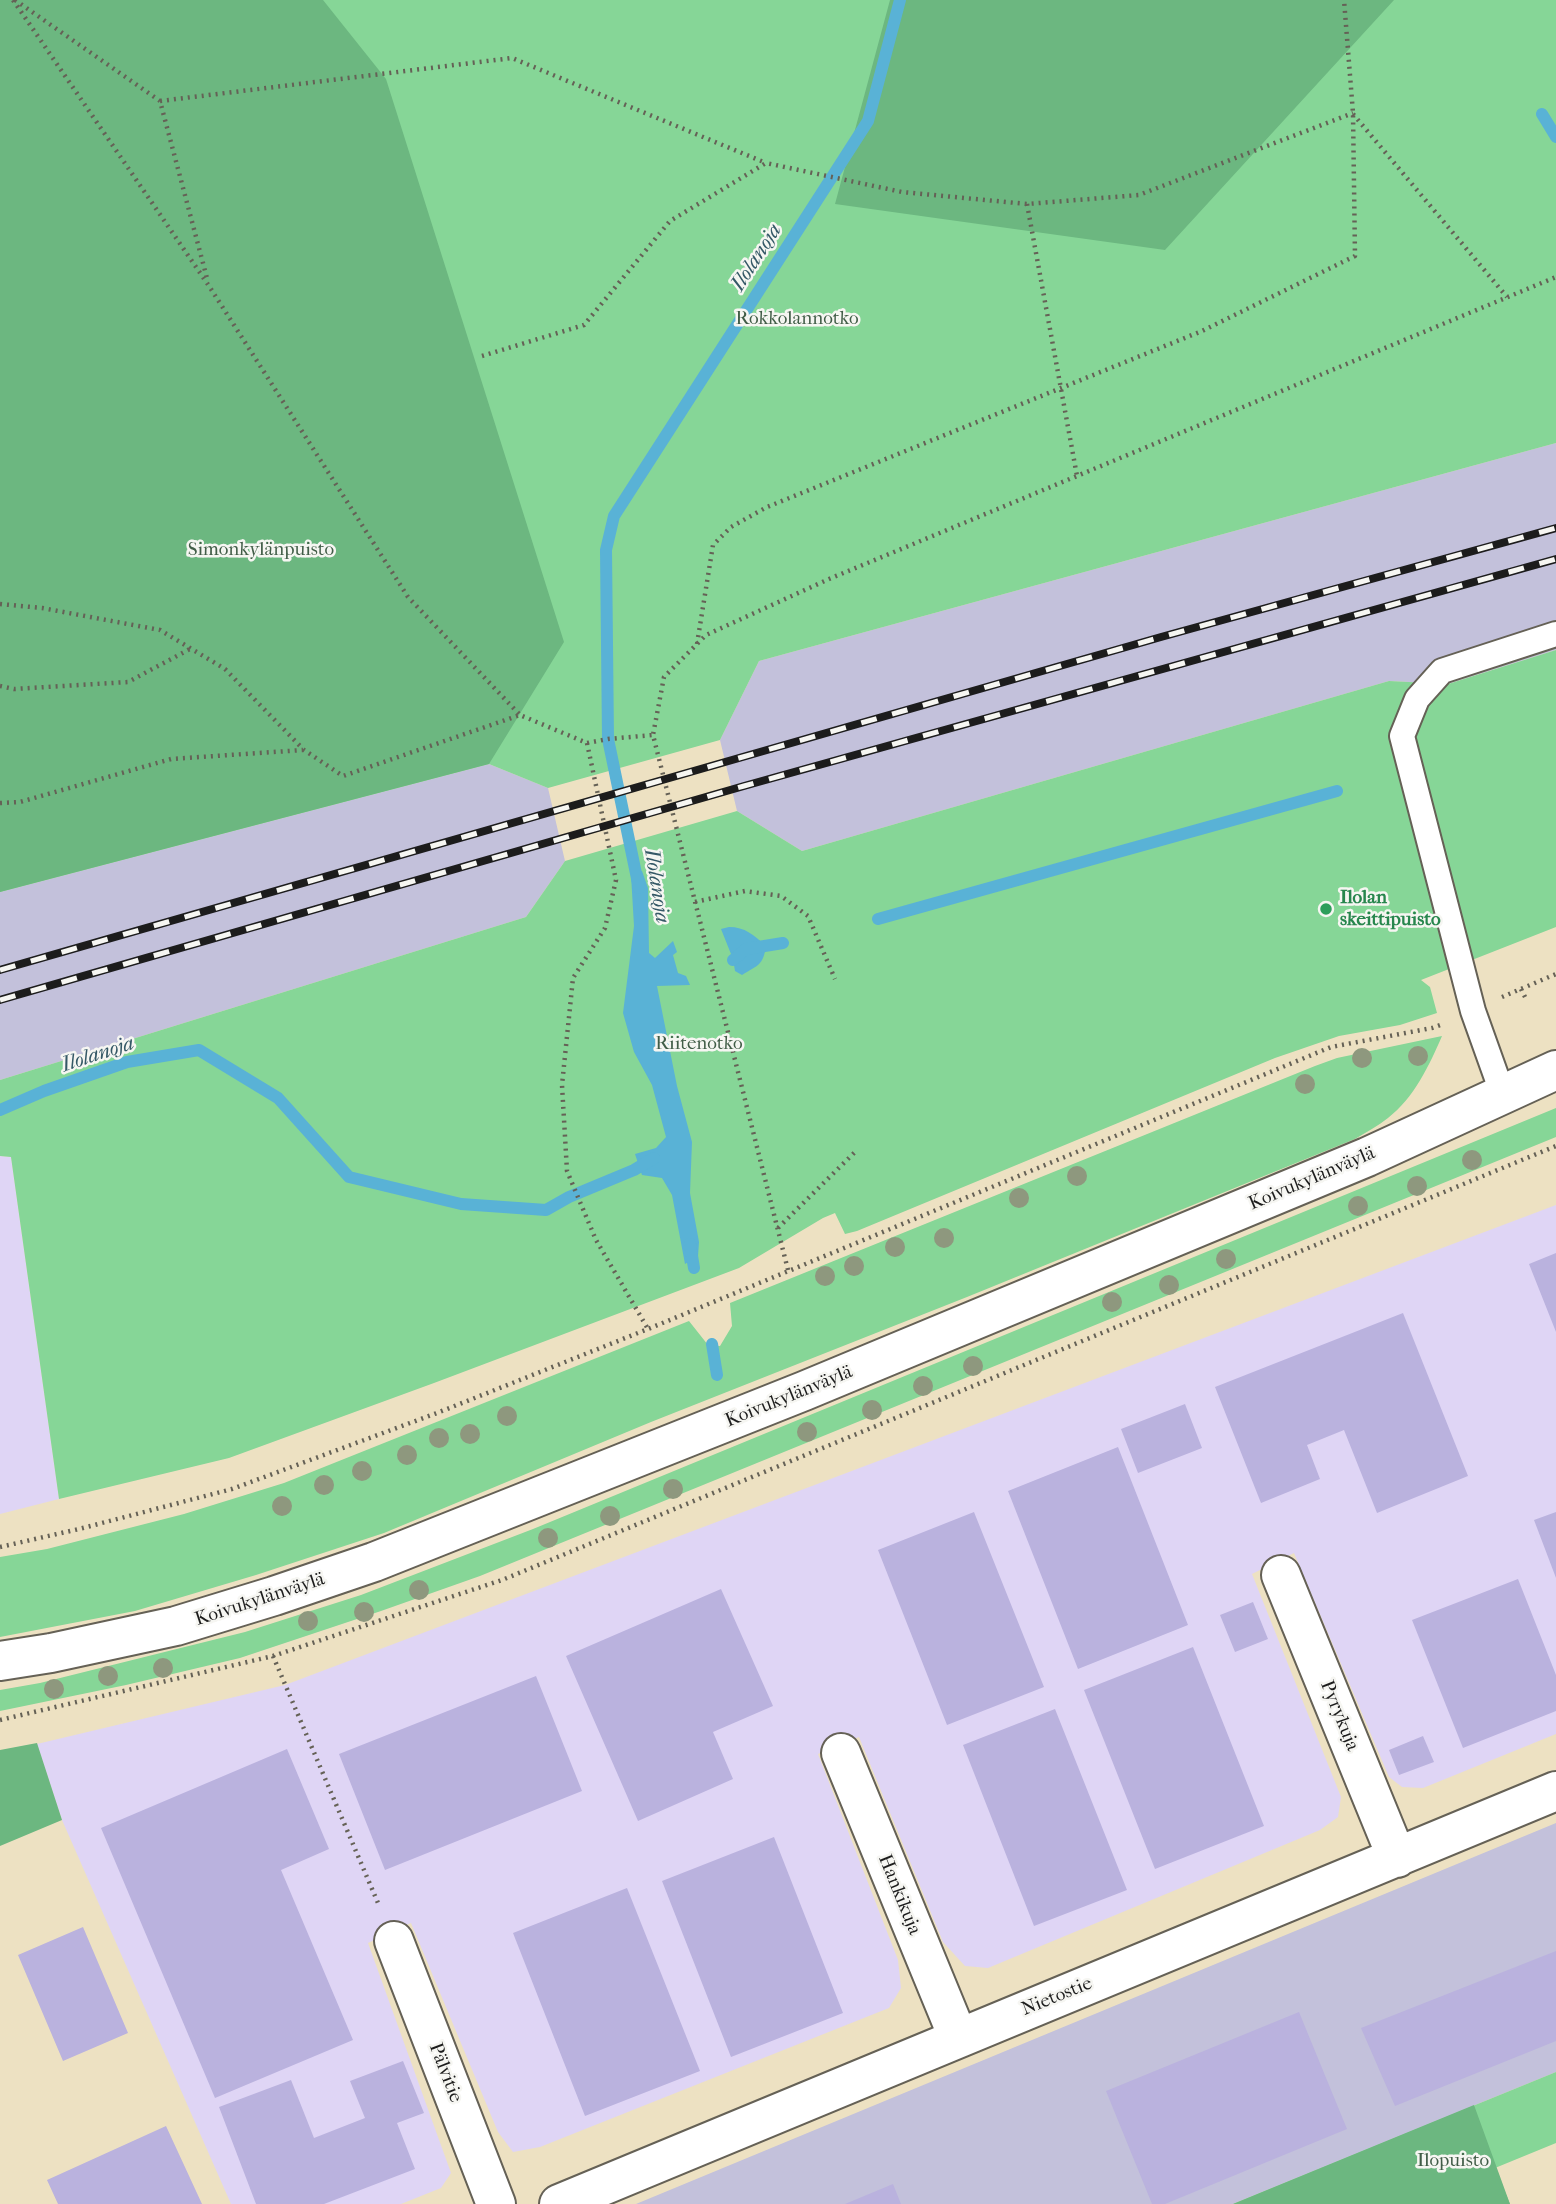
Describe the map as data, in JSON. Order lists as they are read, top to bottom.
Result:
{
  "streets": {
    "street": [
      "Koivukylänväylä",
      "Pyrykuja",
      "Hankikuja",
      "Nietostie",
      "Pälvitie"
    ]
  },
  "crossings": [
    ["Pyrykuja", "Nietostie"],
    ["Hankikuja", "Nietostie"]
  ],
  "water": ["Ilolanoja"],
  "parks": [
    "Rokkolannotko",
    "Simonkylänpuisto",
    "Riitenotko",
    "Ilopuisto"
  ],
  "places": ["Ilolan skeittipuisto"]
}
